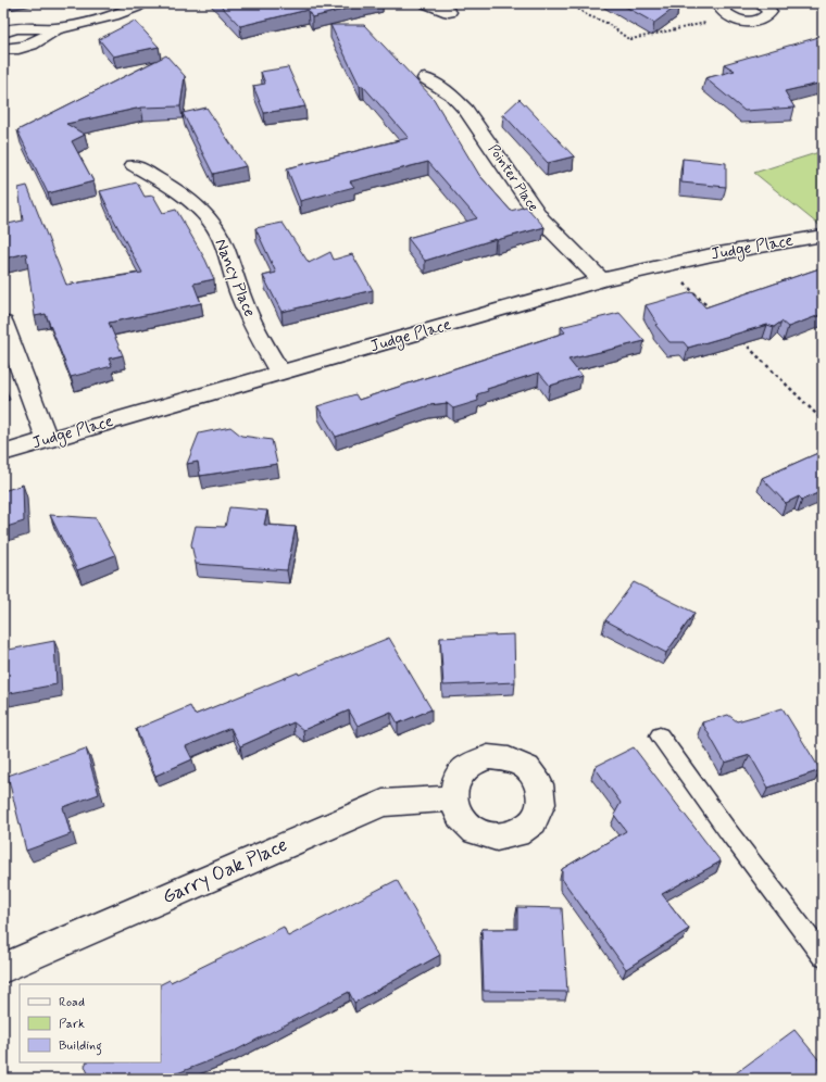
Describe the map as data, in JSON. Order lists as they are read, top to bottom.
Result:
{
  "streets": {
    "street": [
      "Pointer Place",
      "Judge Place",
      "Nancy Place",
      "Garry Oak Place"
    ]
  },
  "crossings": [
    ["Pointer Place", "Judge Place"],
    ["Judge Place", "Nancy Place"]
  ],
  "legend": ["Road", "Park", "Building"]
}
